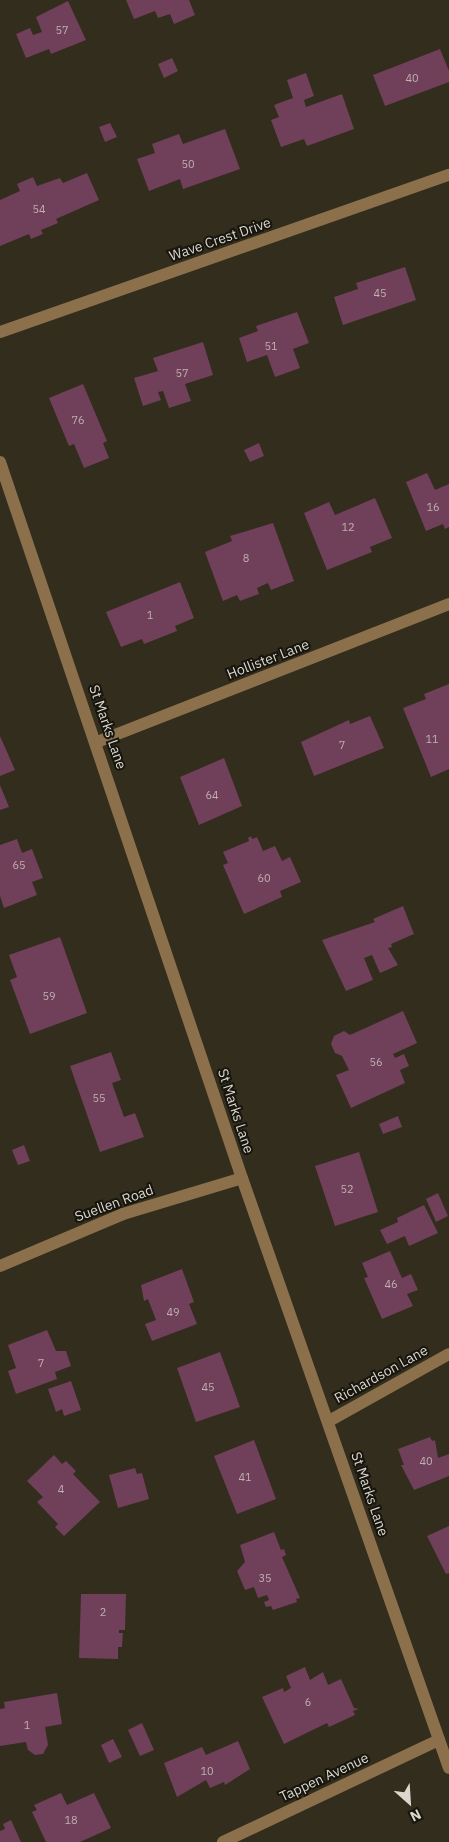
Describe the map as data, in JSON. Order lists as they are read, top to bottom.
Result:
{
  "streets": {
    "street": [
      "Wave Crest Drive",
      "Hollister Lane",
      "St Marks Lane",
      "Suellen Road",
      "Richardson Lane",
      "Tappen Avenue"
    ]
  },
  "crossings": [
    ["Hollister Lane", "St Marks Lane"],
    ["St Marks Lane", "Suellen Road"],
    ["St Marks Lane", "Richardson Lane"],
    ["St Marks Lane", "Tappen Avenue"]
  ],
  "house_numbers": [
    "57",
    "40",
    "50",
    "54",
    "45",
    "51",
    "57",
    "76",
    "16",
    "12",
    "8",
    "1",
    "11",
    "7",
    "64",
    "65",
    "60",
    "59",
    "56",
    "55",
    "52",
    "46",
    "49",
    "7",
    "45",
    "40",
    "41",
    "4",
    "35",
    "2",
    "6",
    "1",
    "10",
    "18"
  ],
  "north": "bottom right"
}
